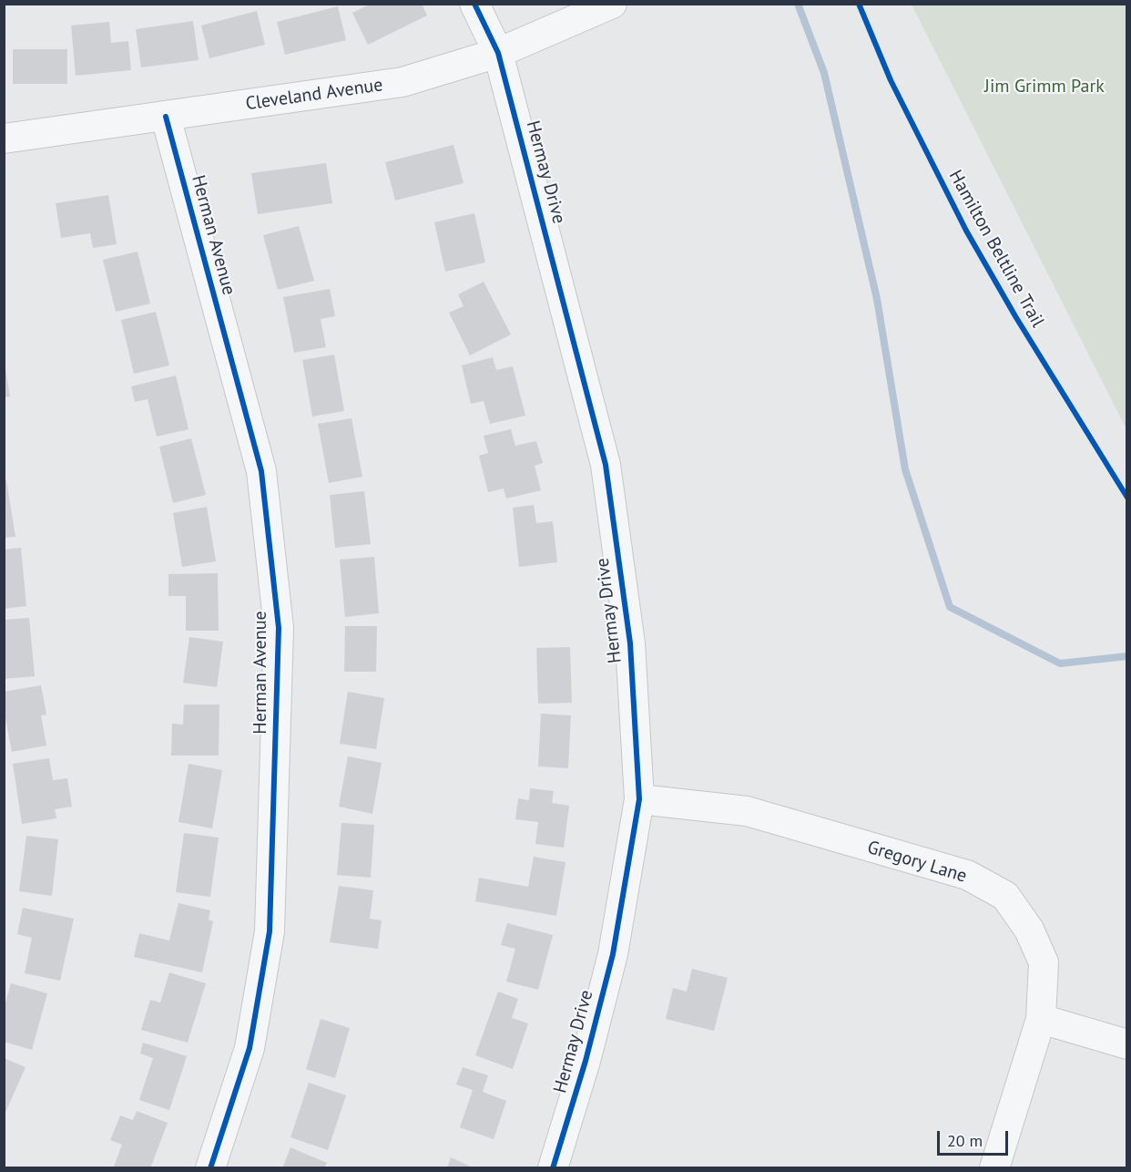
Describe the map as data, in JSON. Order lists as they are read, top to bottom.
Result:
{
  "streets": {
    "street": [
      "Cleveland Avenue",
      "Hermay Drive",
      "Herman Avenue",
      "Gregory Lane"
    ],
    "cycle path": ["Hamilton Beltline Trail"]
  },
  "crossings": [
    ["Cleveland Avenue", "Hermay Drive"],
    ["Cleveland Avenue", "Herman Avenue"],
    ["Hermay Drive", "Gregory Lane"]
  ],
  "parks": ["Jim Grimm Park"],
  "scale_bar": "20 m"
}
